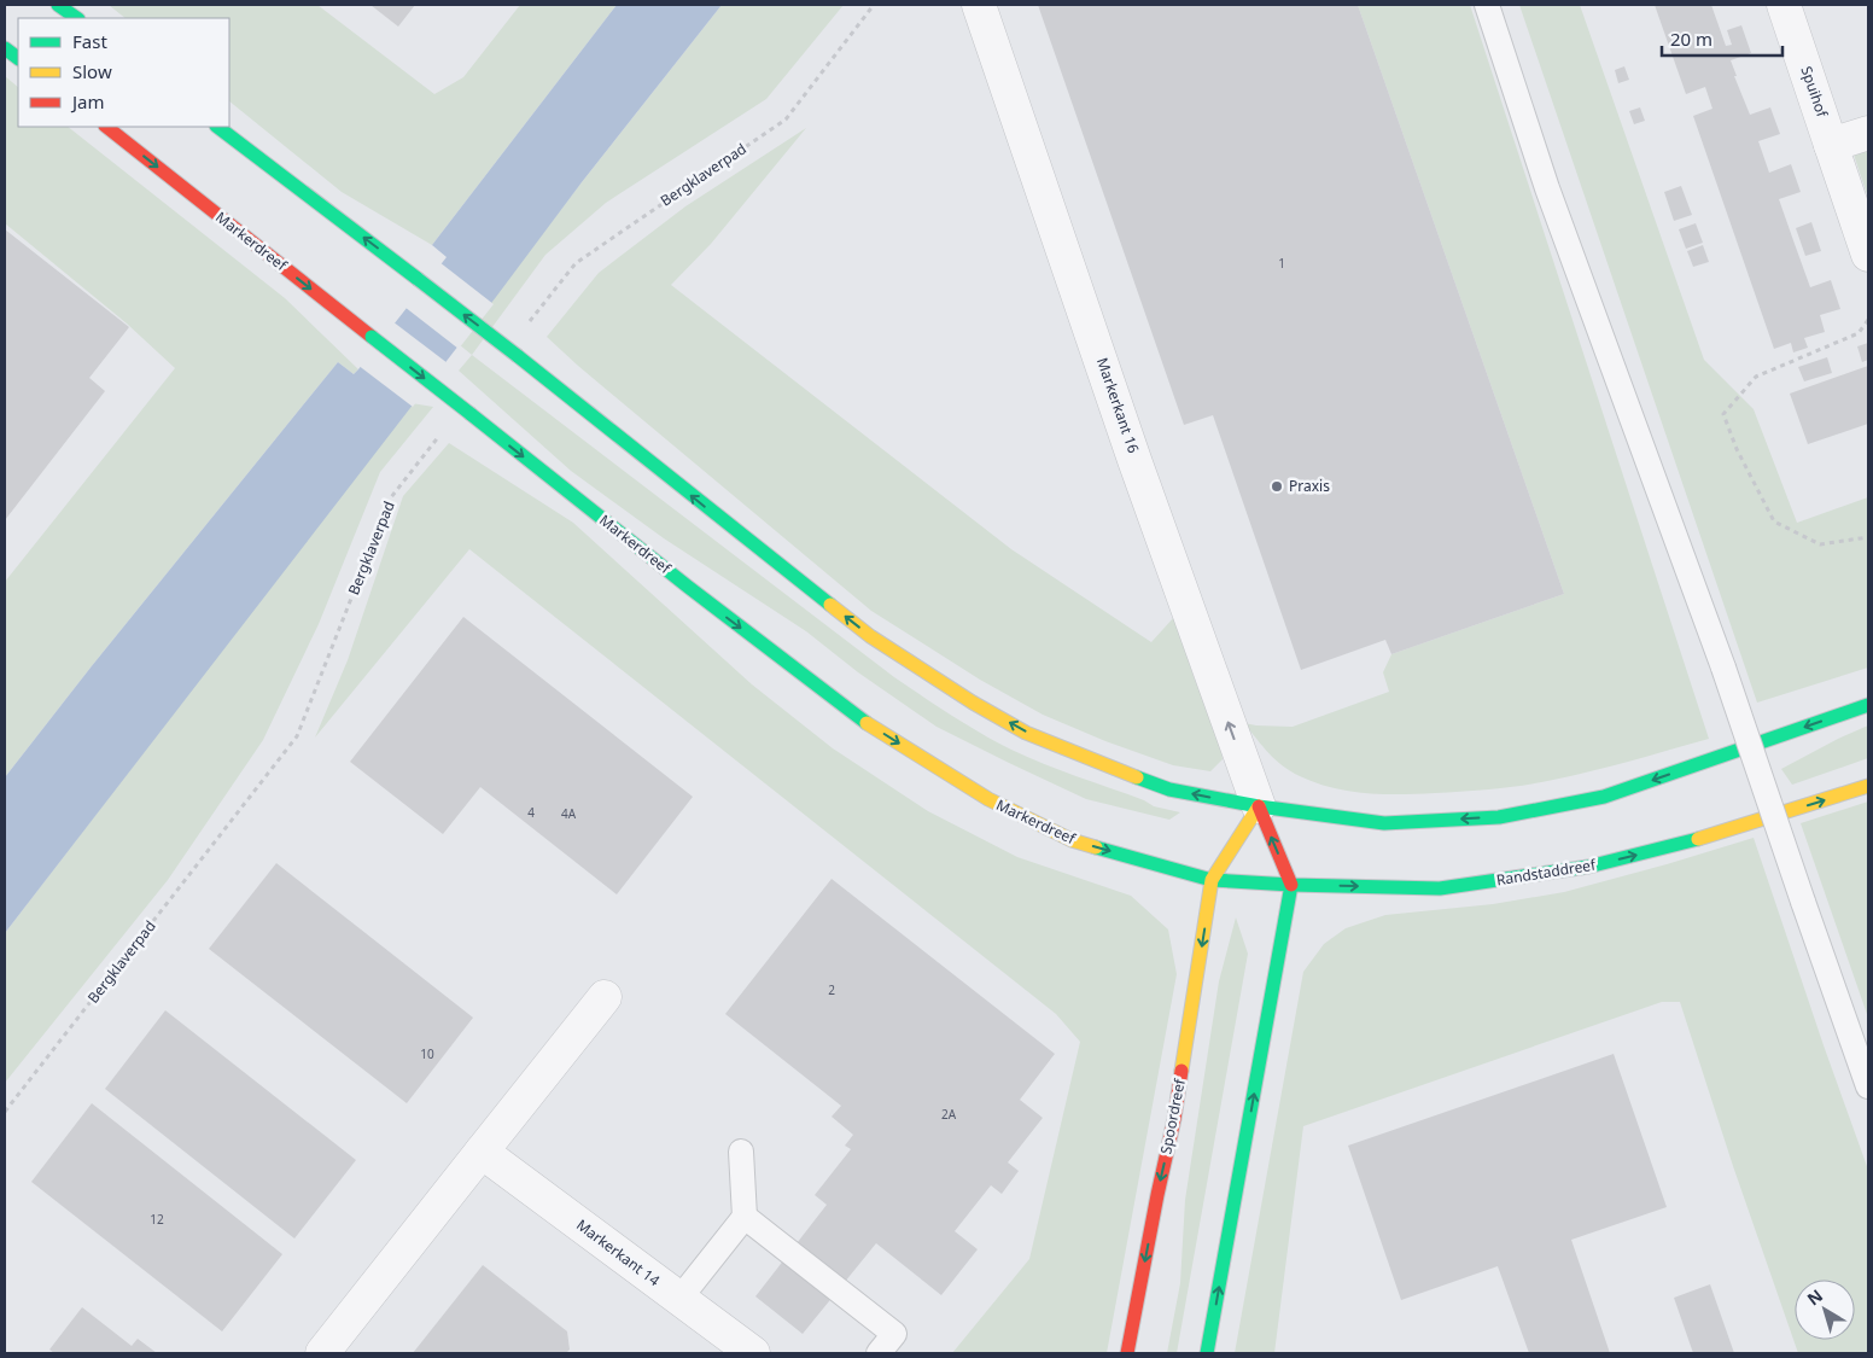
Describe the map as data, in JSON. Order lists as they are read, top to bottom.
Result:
{
  "streets": {
    "main road": ["Markerdreef", "Randstaddreef", "Spoordreef"],
    "street": ["Spuihof", "Markerkant 16", "Markerkant 14"],
    "path": ["Bergklaverpad"]
  },
  "crossings": [
    ["Markerdreef", "Randstaddreef"],
    ["Markerdreef", "Spoordreef"],
    ["Randstaddreef", "Spoordreef"]
  ],
  "one_way": ["Markerkant 16"],
  "places": ["Praxis"],
  "house_numbers": [
    "1",
    "4",
    "4A",
    "2",
    "10",
    "2A",
    "12"
  ],
  "legend": ["Fast", "Slow", "Jam"],
  "scale_bar": "20 m",
  "north": "top left"
}
